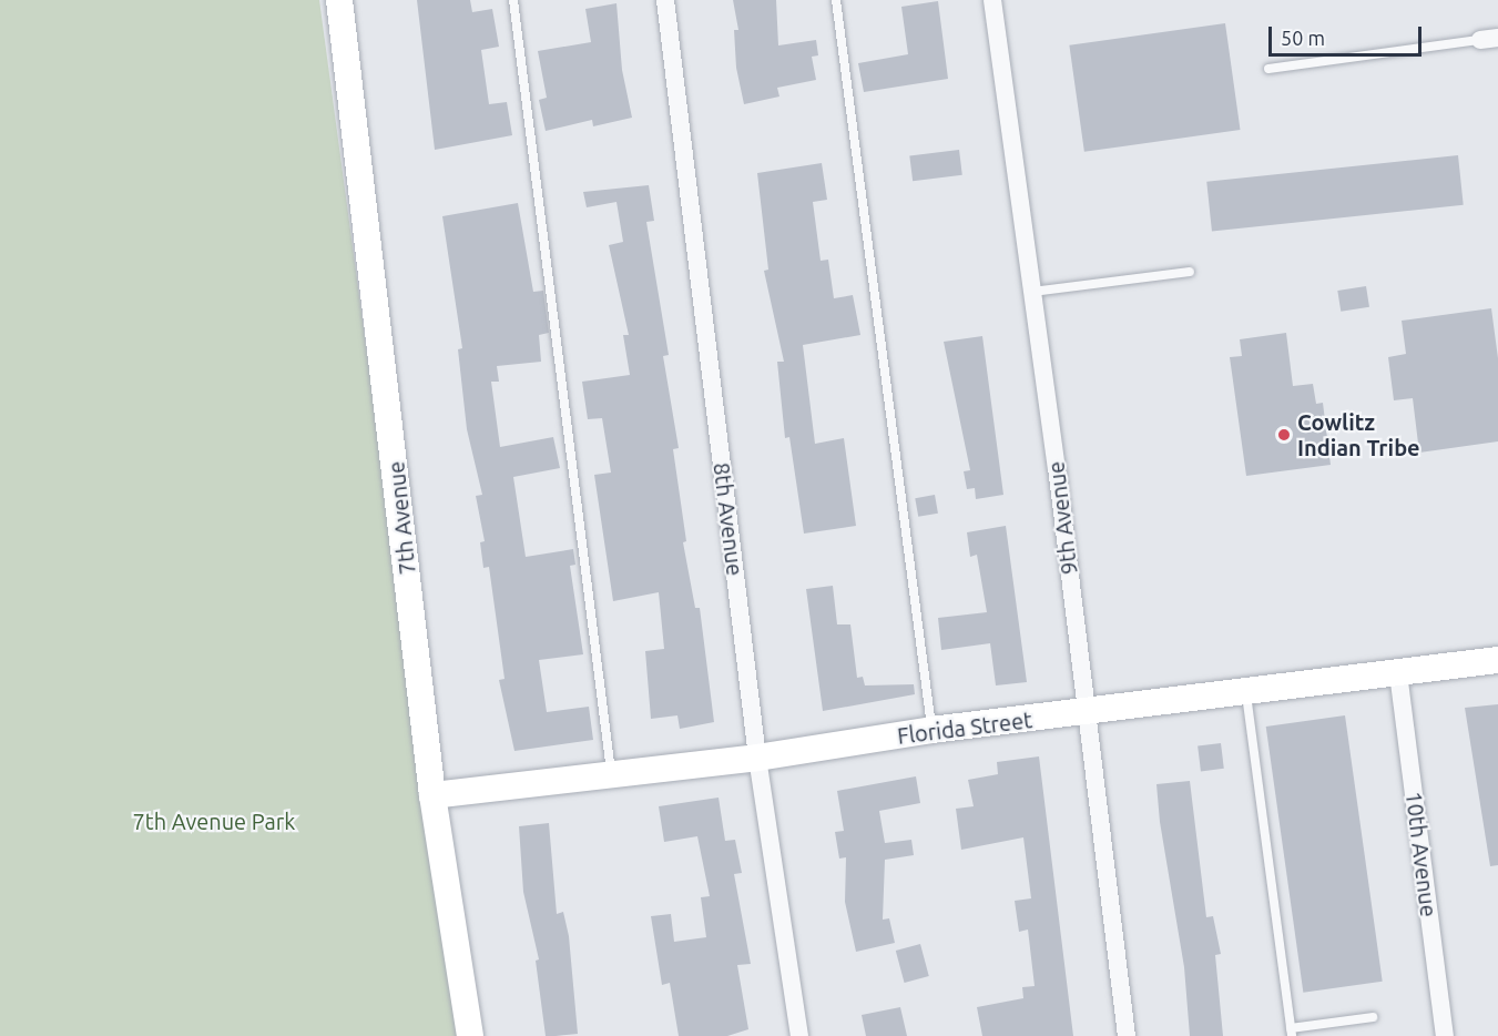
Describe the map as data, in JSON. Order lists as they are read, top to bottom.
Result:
{
  "streets": {
    "street": [
      "7th Avenue",
      "9th Avenue",
      "8th Avenue",
      "Florida Street",
      "10th Avenue"
    ]
  },
  "crossings": [
    ["7th Avenue", "Florida Street"],
    ["9th Avenue", "Florida Street"],
    ["8th Avenue", "Florida Street"],
    ["Florida Street", "10th Avenue"]
  ],
  "parks": ["7th Avenue Park"],
  "places": ["Cowlitz Indian Tribe"],
  "scale_bar": "50 m"
}
